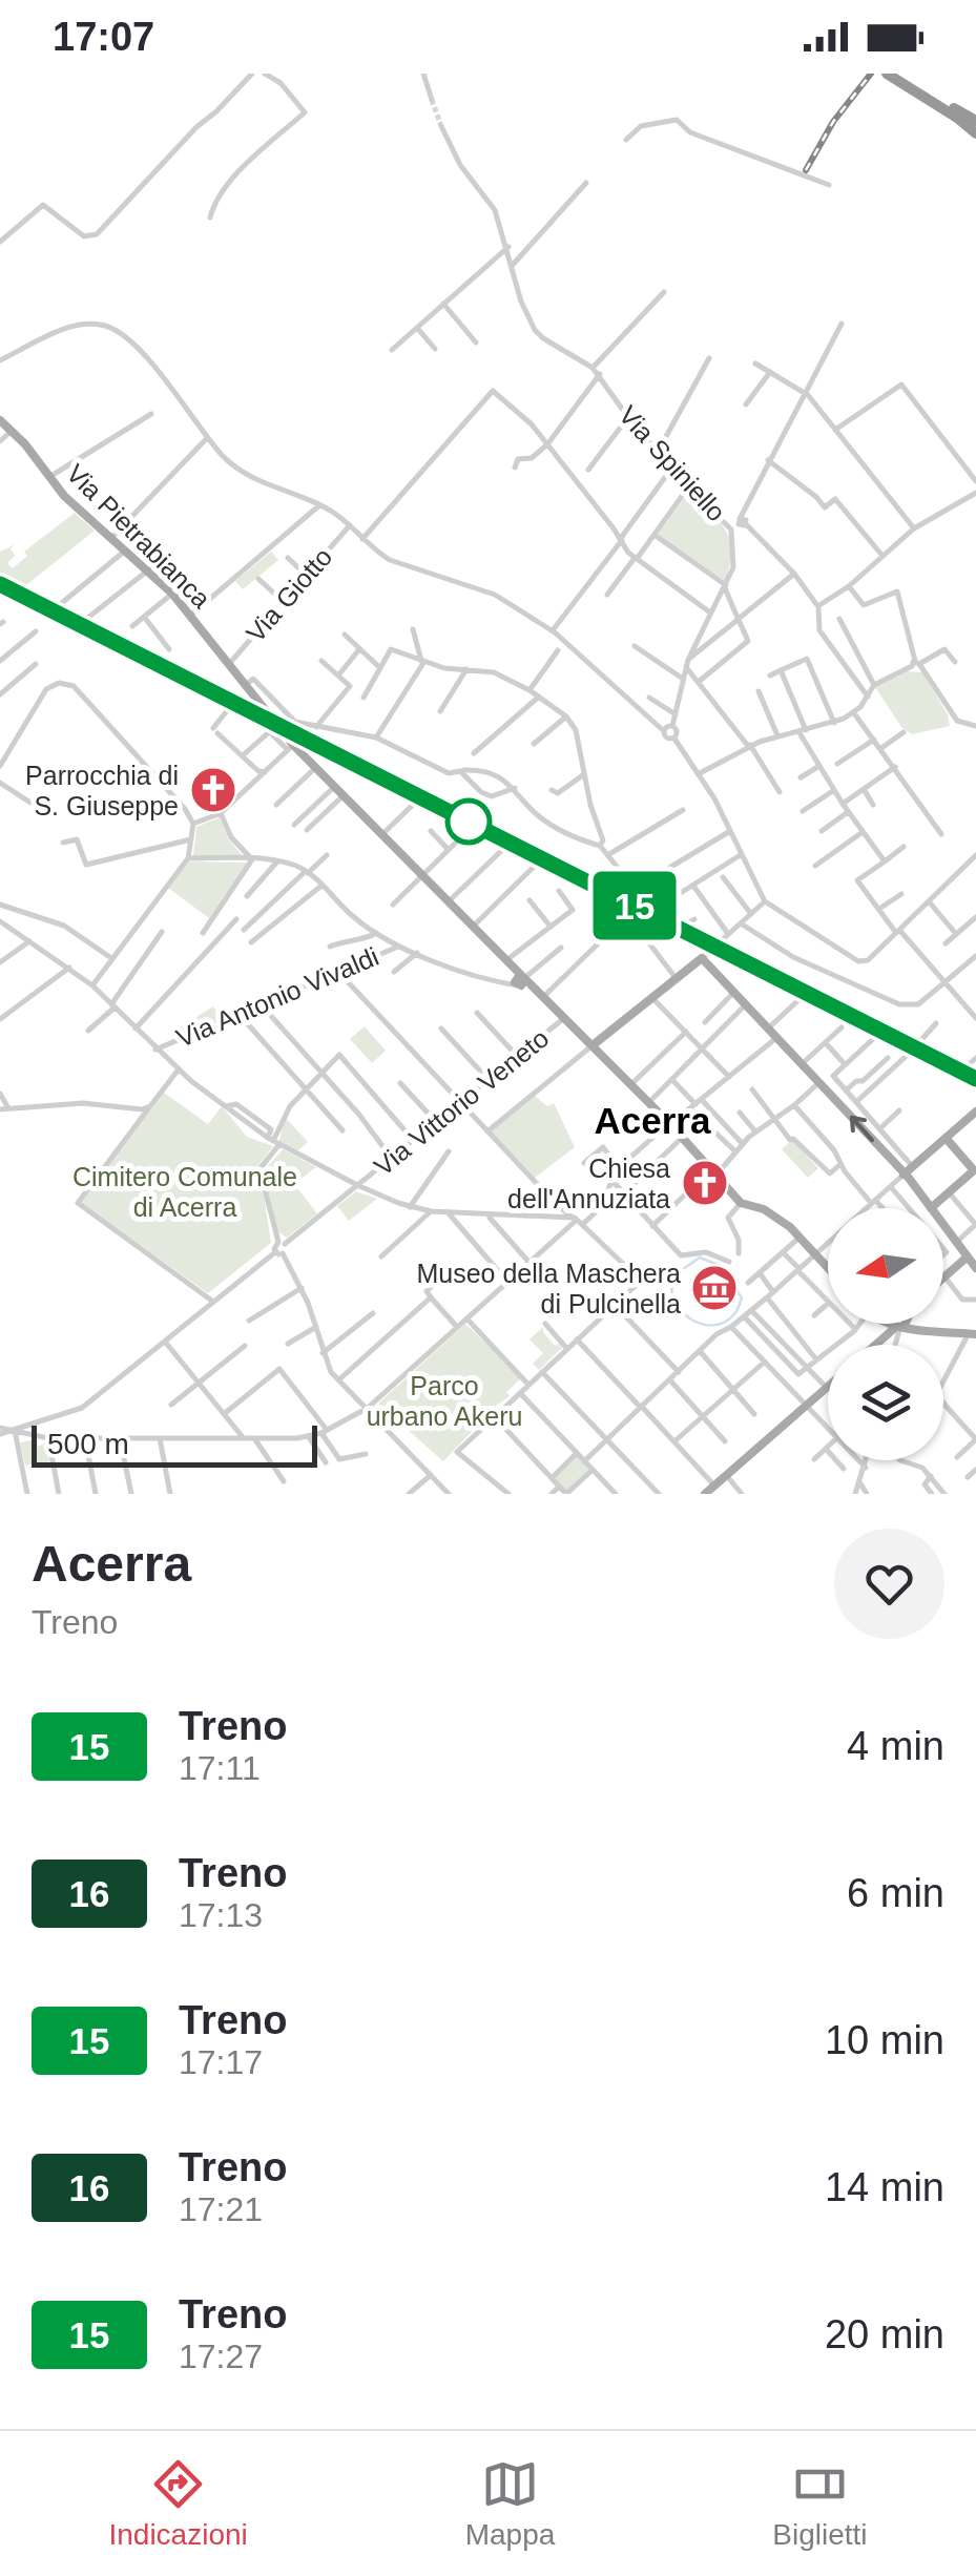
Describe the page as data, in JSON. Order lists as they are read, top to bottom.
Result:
{
  "streets": {
    "main road": ["Via Pietrabianca"],
    "street": [
      "Via Spiniello",
      "Via Giotto",
      "Via Antonio Vivaldi",
      "Via Vittorio Veneto"
    ]
  },
  "crossings": [
    ["Via Spiniello", "Via Giotto"],
    ["Via Pietrabianca", "Via Giotto"]
  ],
  "districts": ["Acerra"],
  "parks": ["Cimitero Comunale di Acerra", "Parco urbano Akeru"],
  "places": {
    "church": ["Parrocchia di S. Giuseppe", "Chiesa dell'Annuziata"],
    "museum": ["Museo della Maschera di Pulcinella"]
  },
  "scale_bar": "500 m",
  "north": "left",
  "page": {
    "status": "17:07",
    "on_map": "15",
    "scale": "500 m",
    "heading": ["Acerra", "Treno"],
    "list": [
      {
        "mark": "15",
        "name": "Treno",
        "note": "17:11",
        "value": "4 min"
      },
      {
        "mark": "16",
        "name": "Treno",
        "note": "17:13",
        "value": "6 min"
      },
      {
        "mark": "15",
        "name": "Treno",
        "note": "17:17",
        "value": "10 min"
      },
      {
        "mark": "16",
        "name": "Treno",
        "note": "17:21",
        "value": "14 min"
      },
      {
        "mark": "15",
        "name": "Treno",
        "note": "17:27",
        "value": "20 min"
      }
    ],
    "tabs": ["Indicazioni", "Mappa", "Biglietti"]
  }
}
